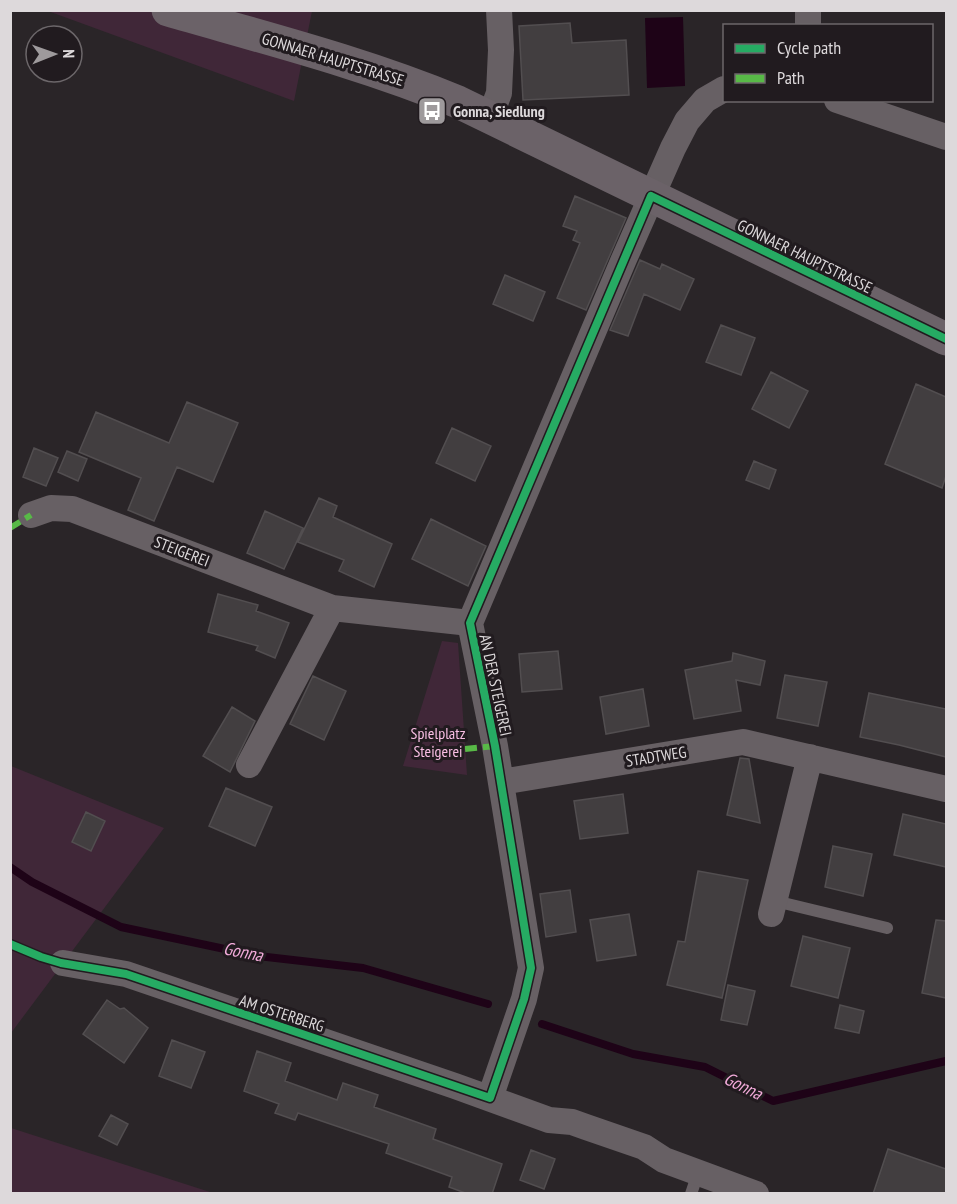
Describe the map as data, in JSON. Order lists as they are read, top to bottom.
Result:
{
  "streets": {
    "main road": ["GONNAER HAUPTSTRASSE"],
    "street": [
      "STEIGEREI",
      "AN DER STEIGEREI",
      "STADTWEG",
      "AM OSTERBERG"
    ]
  },
  "crossings": [
    ["GONNAER HAUPTSTRASSE", "AN DER STEIGEREI"],
    ["STEIGEREI", "AN DER STEIGEREI"],
    ["AN DER STEIGEREI", "STADTWEG"],
    ["AN DER STEIGEREI", "AM OSTERBERG"]
  ],
  "water": ["Gonna"],
  "parks": ["Spielplatz Steigerei"],
  "places": {
    "bus stop": ["Gonna, Siedlung"]
  },
  "legend": ["Cycle path", "Path"],
  "north": "right"
}
